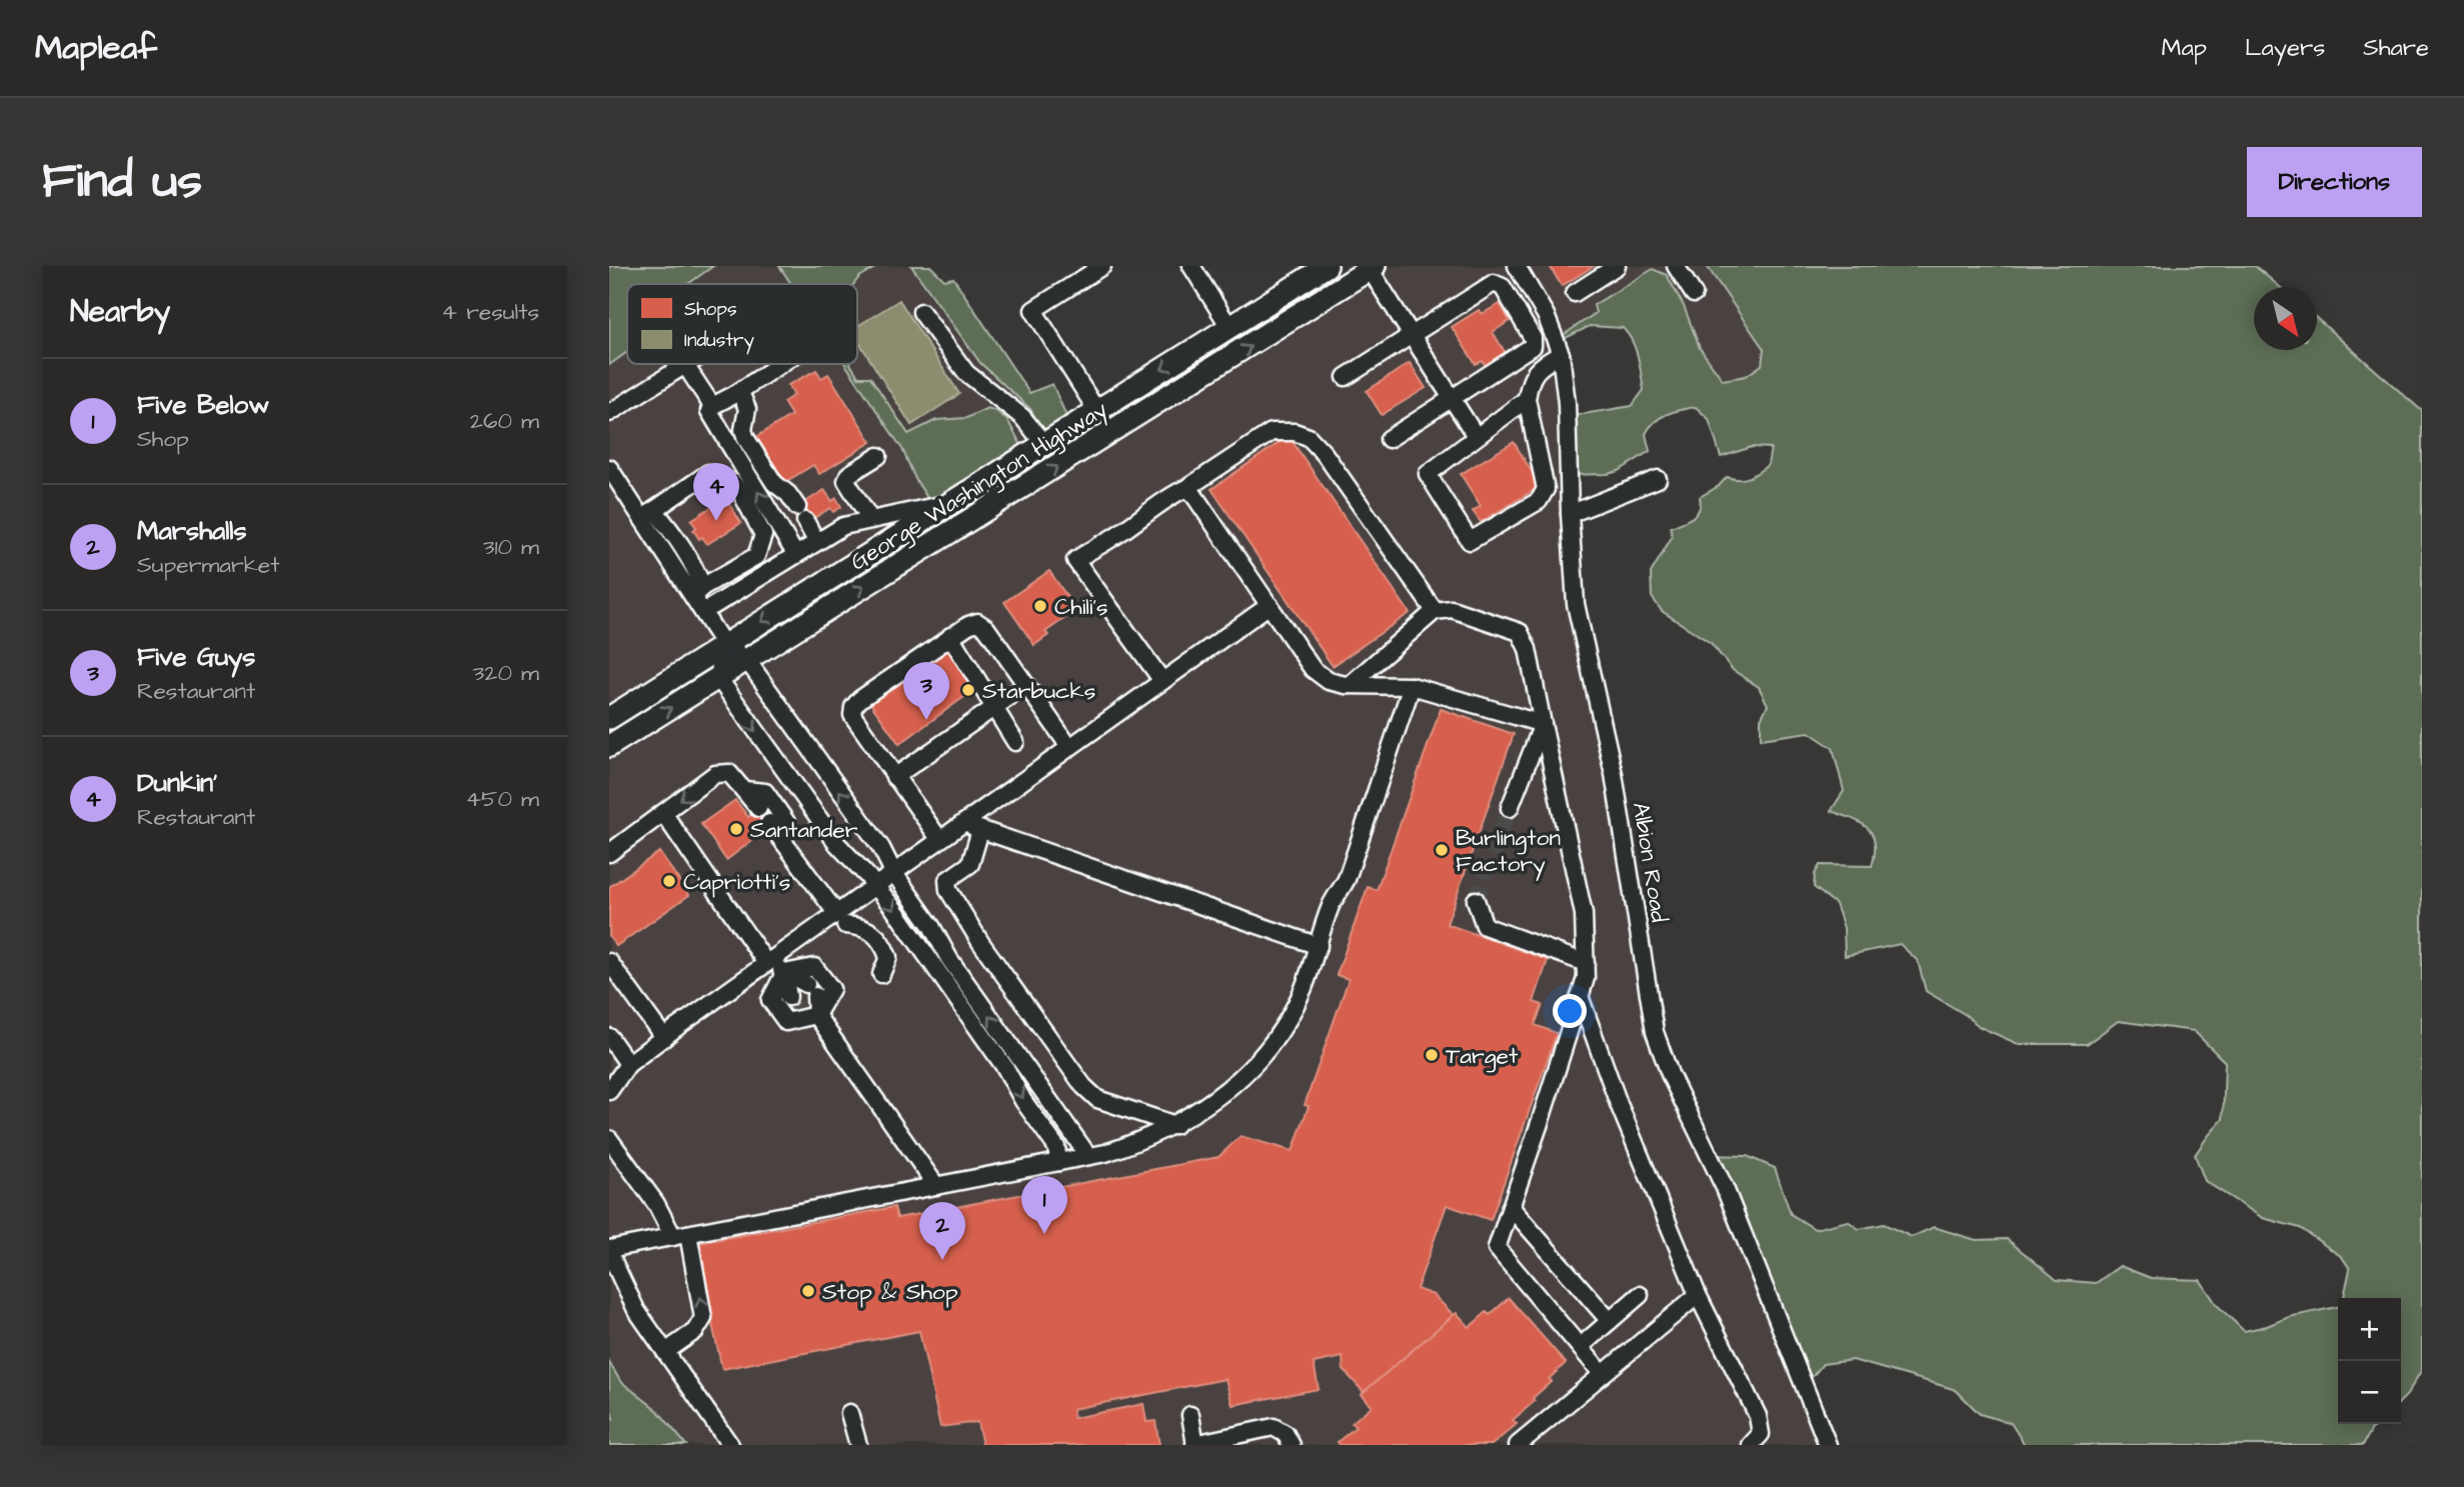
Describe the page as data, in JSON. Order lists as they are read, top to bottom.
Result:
{
  "streets": {
    "main road": ["George Washington Highway"],
    "street": ["Albion Road"]
  },
  "places": [
    "Chili's",
    "Starbucks",
    "Santander",
    "Burlington Factory",
    "Capriotti's",
    "Target",
    "Stop & Shop"
  ],
  "legend": ["Shops", "Industry"],
  "north": "bottom right",
  "page": {
    "header": "Mapleaf",
    "nav": ["Map", "Layers", "Share"],
    "buttons": "Directions",
    "title": "Find us",
    "heading": ["Nearby", "4 results"],
    "list": [
      {
        "mark": "1",
        "name": "Five Below",
        "note": "Shop",
        "value": "260 m"
      },
      {
        "mark": "2",
        "name": "Marshalls",
        "note": "Supermarket",
        "value": "310 m"
      },
      {
        "mark": "3",
        "name": "Five Guys",
        "note": "Restaurant",
        "value": "320 m"
      },
      {
        "mark": "4",
        "name": "Dunkin'",
        "note": "Restaurant",
        "value": "450 m"
      }
    ],
    "pins": [
      "4",
      "3",
      "1",
      "2"
    ],
    "map_buttons": ["+", "−"]
  }
}
